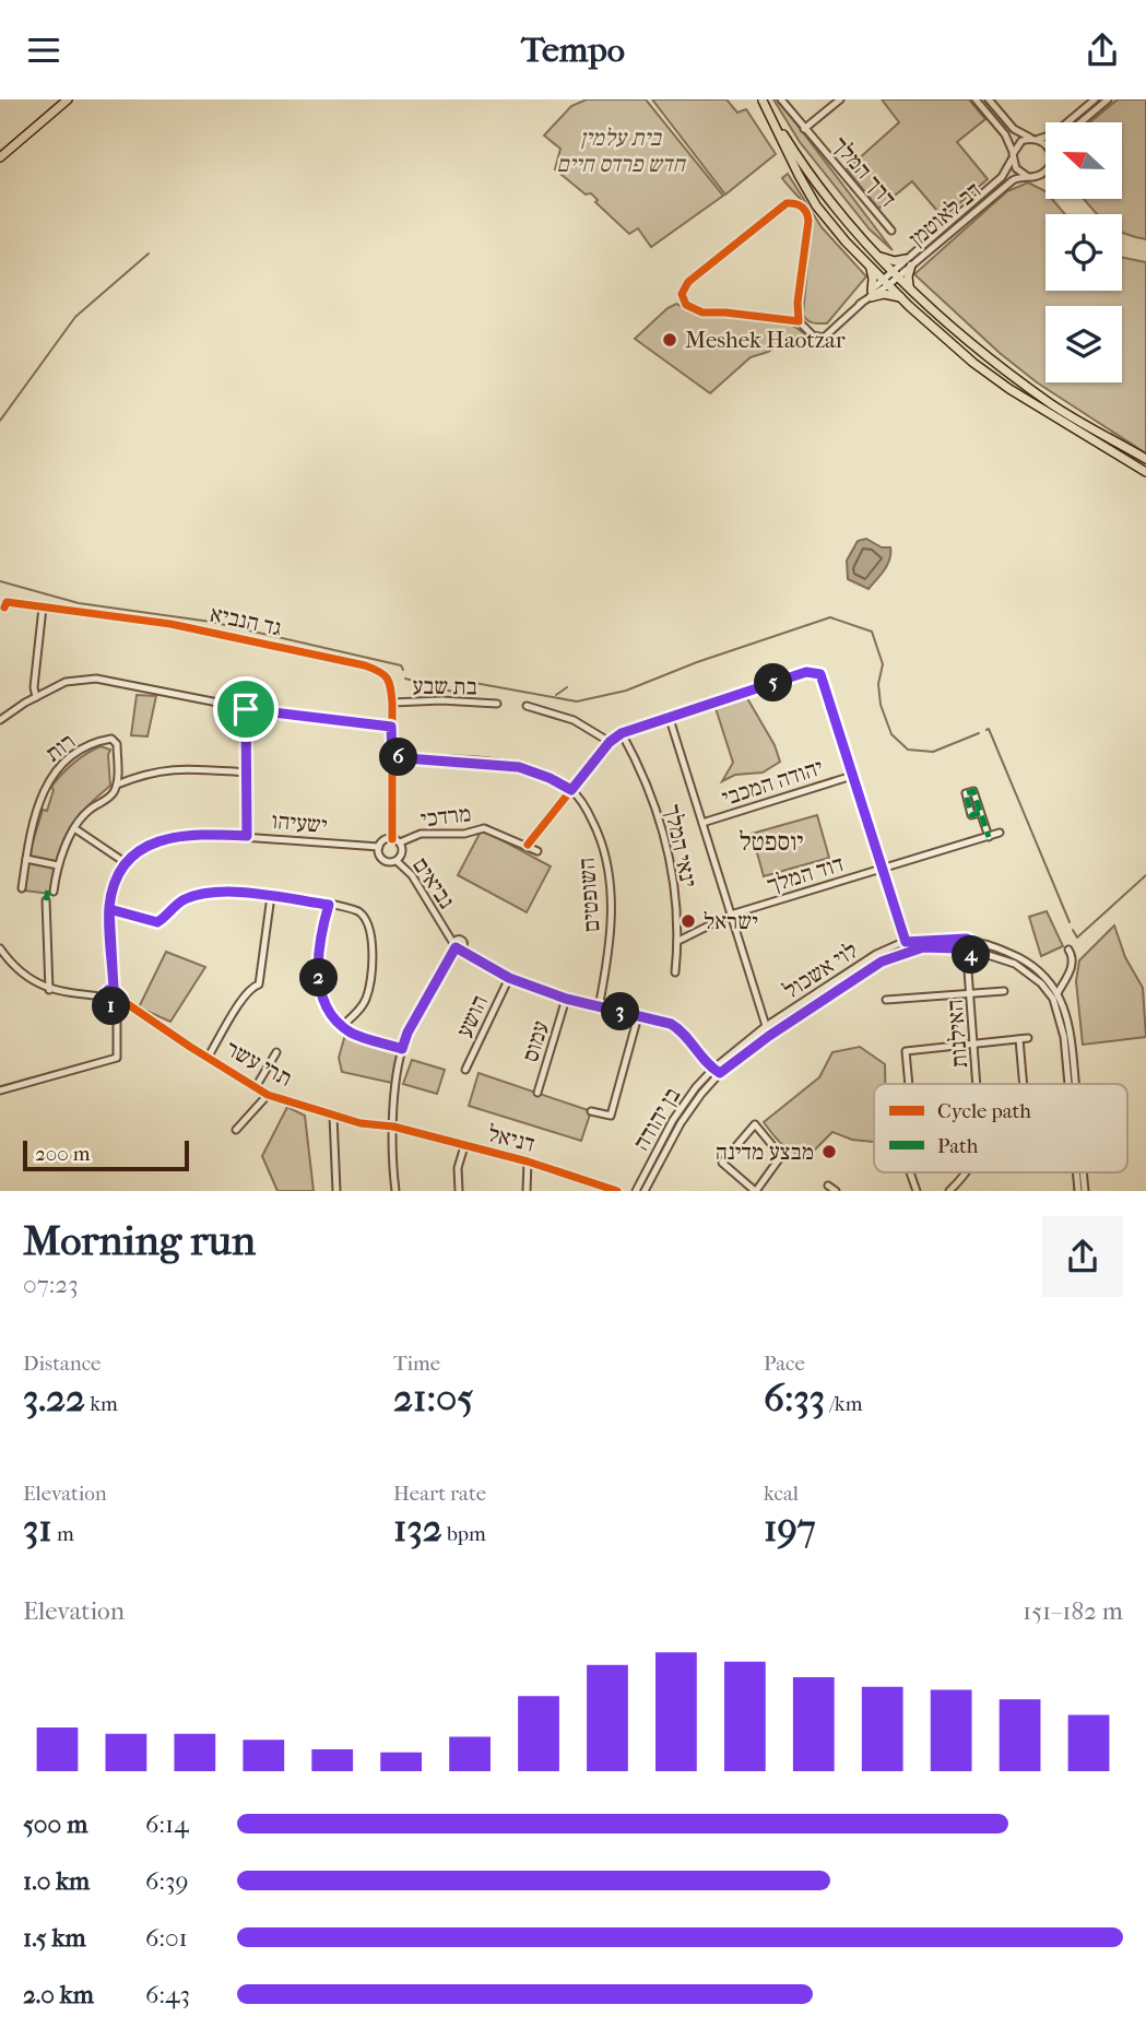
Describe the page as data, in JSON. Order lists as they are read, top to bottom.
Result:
{
  "streets": {
    "street": [
      "דרך המלך",
      "דב לאוטמן",
      "גד הנביא",
      "בת שבע",
      "רות",
      "יהודה המכבי",
      "מרדכי",
      "ישעיהו",
      "ינאי המלך",
      "דוד המלך",
      "נביאים",
      "השופטים",
      "לוי אשכול",
      "הושע",
      "האילנות",
      "עמוס",
      "תרי עשר",
      "בן יהודה",
      "דניאל"
    ]
  },
  "crossings": [
    ["גד הנביא", "בת שבע"],
    ["גד הנביא", "נביאים"],
    ["מרדכי", "ישעיהו"],
    ["מרדכי", "נביאים"],
    ["ישעיהו", "נביאים"],
    ["ינאי המלך", "דוד המלך"],
    ["נביאים", "השופטים"],
    ["נביאים", "לוי אשכול"],
    ["נביאים", "הושע"],
    ["נביאים", "עמוס"],
    ["נביאים", "בן יהודה"],
    ["לוי אשכול", "האילנות"],
    ["לוי אשכול", "בן יהודה"],
    ["תרי עשר", "דניאל"]
  ],
  "districts": ["יוספטל"],
  "parks": ["בית עלמין חדש פרדס חיים"],
  "places": ["Meshek Haotzar", "ישראל", "מבצע מדינה"],
  "legend": ["Cycle path", "Path"],
  "scale_bar": "200 m",
  "north": "left",
  "page": {
    "header": "Tempo",
    "pins": [
      "5",
      "6",
      "4",
      "2",
      "1",
      "3"
    ],
    "scale": "200 m",
    "heading": ["Morning run", "07:23"],
    "stats": [
      ["Distance", "3.22 km"],
      ["Time", "21:05"],
      ["Pace", "6:33 /km"],
      ["Elevation", "31 m"],
      ["Heart rate", "132 bpm"],
      ["kcal", "197"]
    ],
    "chart": ["Elevation", "151–182 m"],
    "list": [
      {
        "name": "500 m",
        "note": "6:14"
      },
      {
        "name": "1.0 km",
        "note": "6:39"
      },
      {
        "name": "1.5 km",
        "note": "6:01"
      },
      {
        "name": "2.0 km",
        "note": "6:43"
      }
    ]
  }
}
